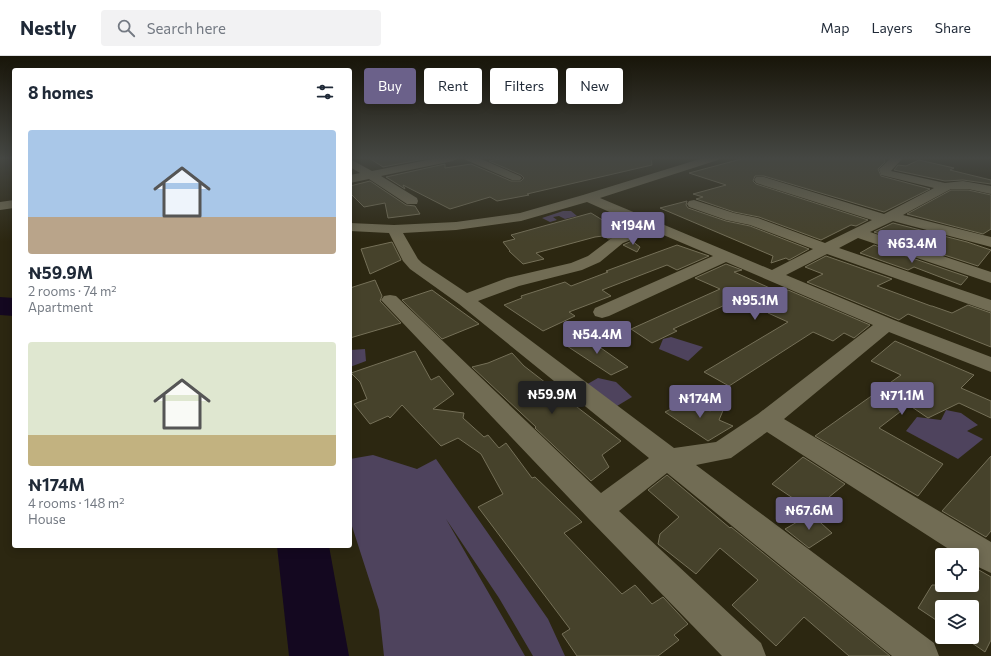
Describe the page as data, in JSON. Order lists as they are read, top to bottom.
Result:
{
  "page": {
    "header": "Nestly",
    "search": "Search here",
    "nav": ["Map", "Layers", "Share"],
    "chip": [
      "Buy",
      "Rent",
      "Filters",
      "New"
    ],
    "heading": "8 homes",
    "list": [
      {
        "name": "₦59.9M",
        "note": "2 rooms · 74 m² · Apartment"
      },
      {
        "name": "₦174M",
        "note": "4 rooms · 148 m² · House"
      }
    ],
    "price": [
      "₦194M",
      "₦63.4M",
      "₦95.1M",
      "₦54.4M",
      "₦59.9M",
      "₦71.1M",
      "₦174M",
      "₦67.6M"
    ]
  }
}
